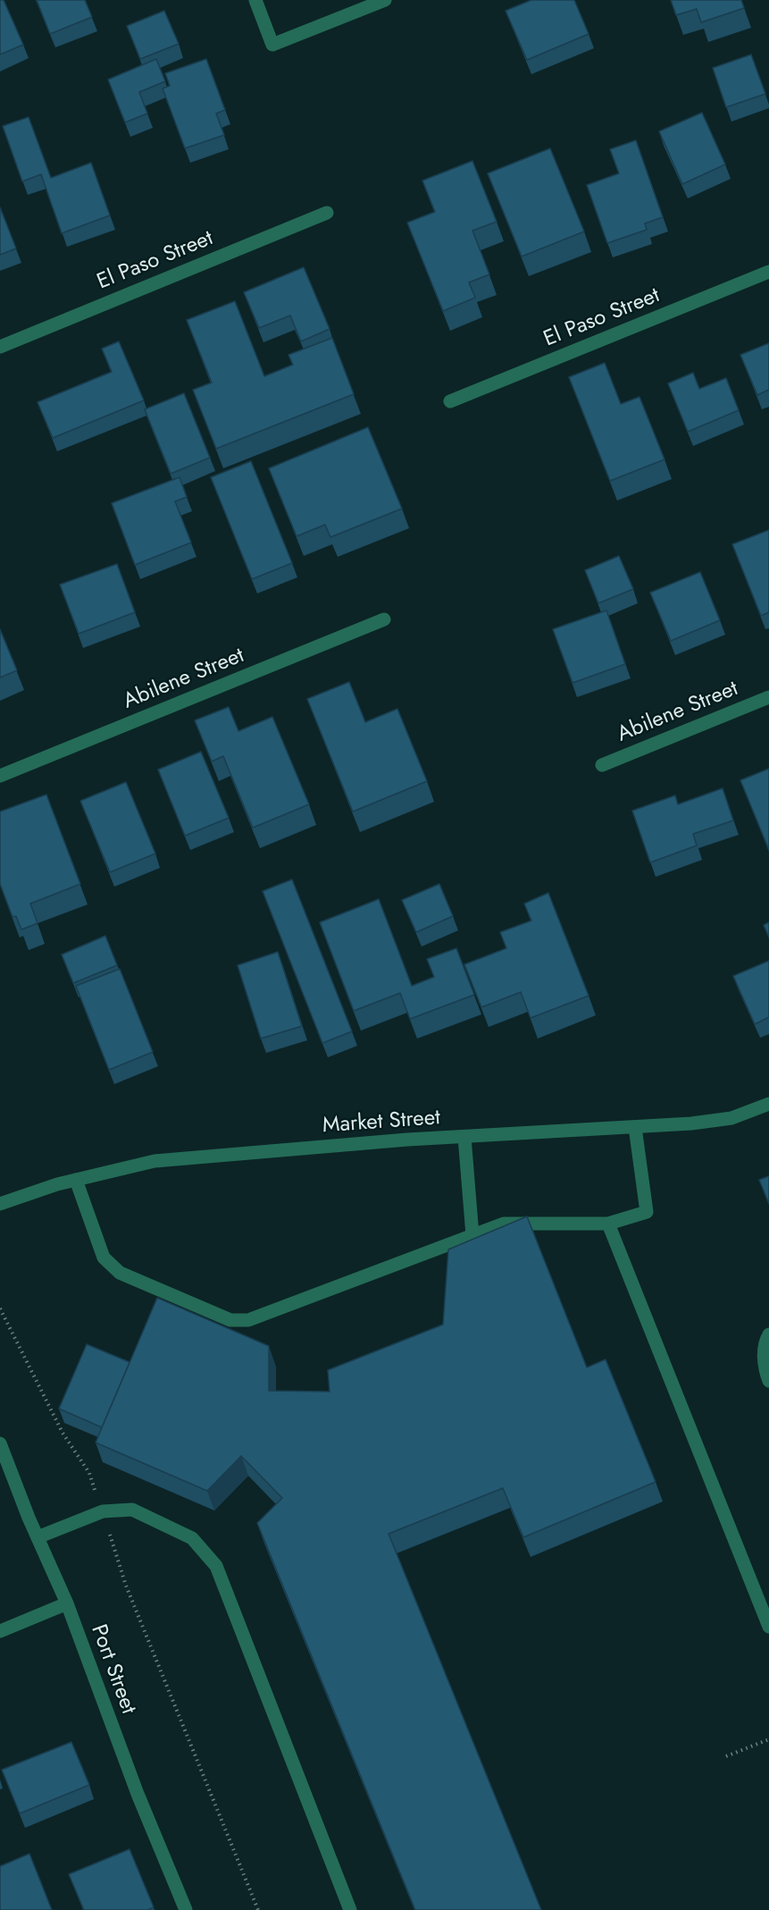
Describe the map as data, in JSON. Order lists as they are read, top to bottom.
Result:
{
  "streets": {
    "street": [
      "El Paso Street",
      "Abilene Street",
      "Market Street",
      "Port Street"
    ]
  }
}
